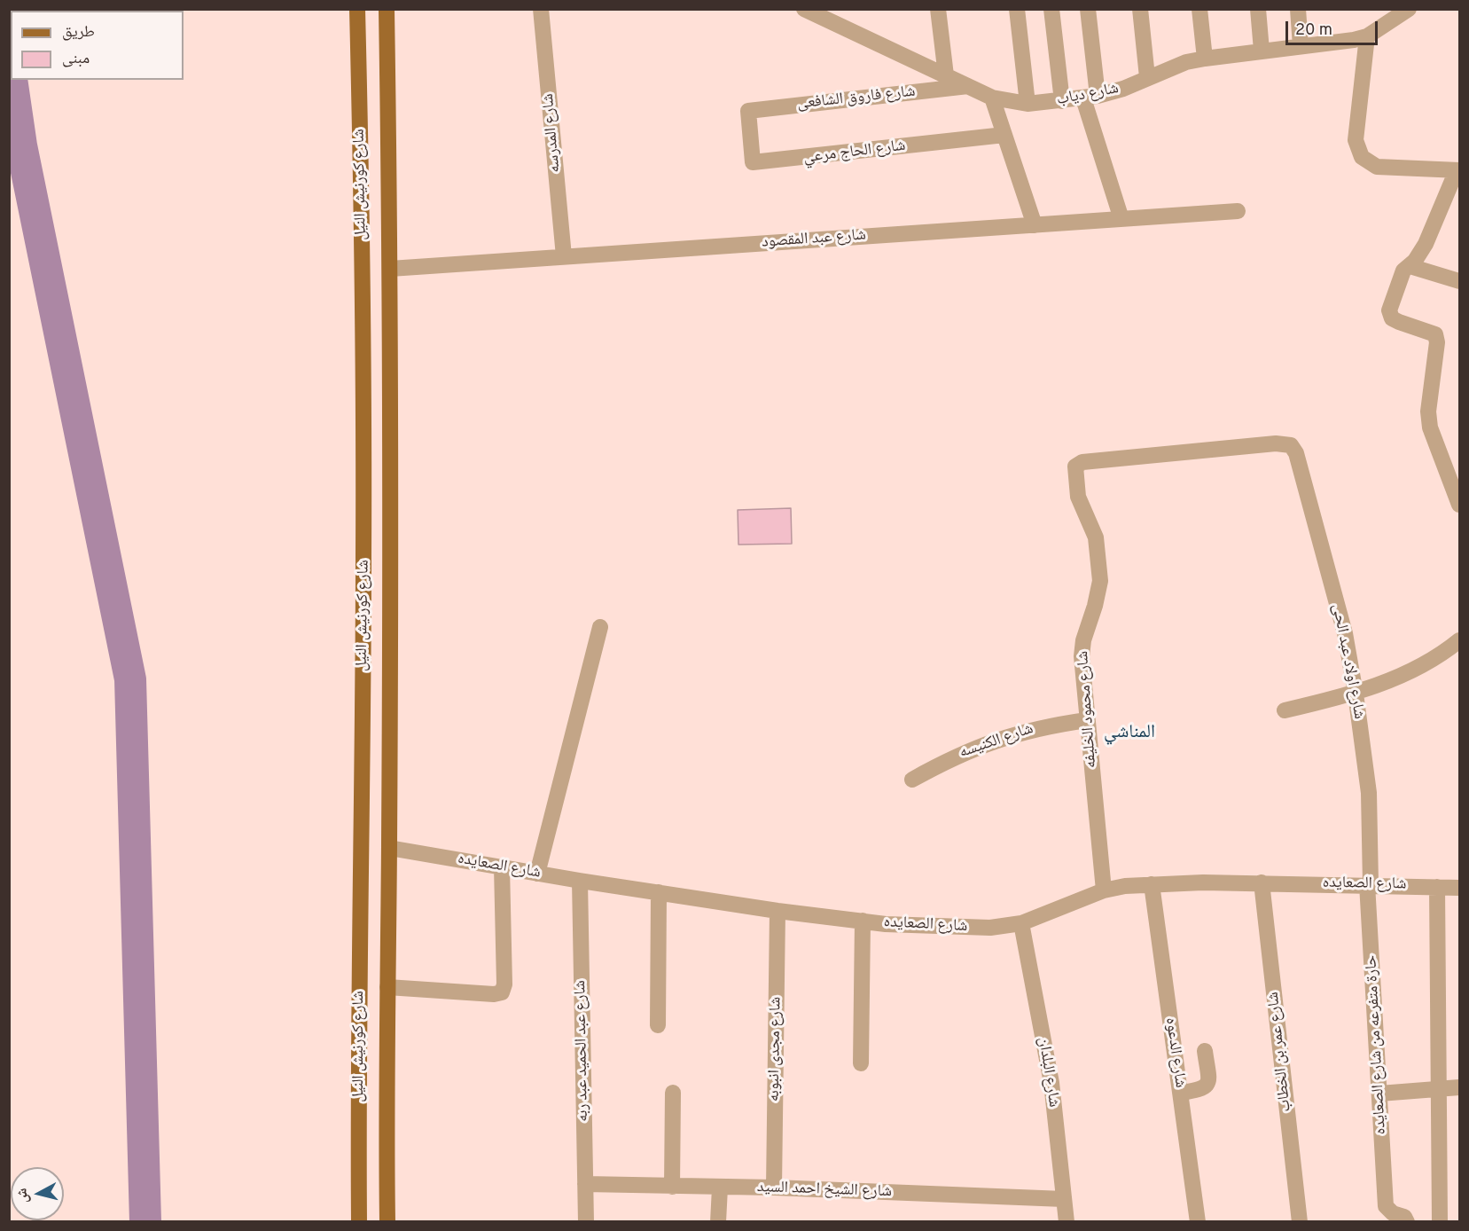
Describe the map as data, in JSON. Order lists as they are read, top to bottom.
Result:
{
  "streets": {
    "main road": ["شارع كورنيش النيل"],
    "street": [
      "شارع دياب",
      "شارع فاروق الشافعى",
      "شارع المدرسه",
      "شارع الحاج مرعي",
      "شارع عبد المقصود",
      "شارع اولاد عبد الحى",
      "شارع محمود الخليفه",
      "شارع الكنيسه",
      "شارع الصعايده",
      "حارة متفرعه من شارع الصعايده",
      "شارع مجدى انبوبه",
      "شارع عبد الحميد عبد ربه",
      "شارع عمر بن الخطاب",
      "شارع الدعوه",
      "شارع البلدان",
      "شارع الشيخ احمد السيد"
    ]
  },
  "crossings": [
    ["شارع دياب", "شارع فاروق الشافعى"],
    ["شارع فاروق الشافعى", "شارع الحاج مرعي"],
    ["شارع المدرسه", "شارع عبد المقصود"],
    ["شارع كورنيش النيل", "شارع عبد المقصود"],
    ["شارع كورنيش النيل", "شارع الصعايده"],
    ["شارع اولاد عبد الحى", "شارع محمود الخليفه"],
    ["شارع اولاد عبد الحى", "شارع الصعايده"],
    ["شارع اولاد عبد الحى", "حارة متفرعه من شارع الصعايده"],
    ["شارع محمود الخليفه", "شارع الكنيسه"],
    ["شارع محمود الخليفه", "شارع الصعايده"],
    ["شارع الصعايده", "حارة متفرعه من شارع الصعايده"],
    ["شارع الصعايده", "شارع مجدى انبوبه"],
    ["شارع الصعايده", "شارع عبد الحميد عبد ربه"],
    ["شارع الصعايده", "شارع عمر بن الخطاب"],
    ["شارع الصعايده", "شارع الدعوه"],
    ["شارع الصعايده", "شارع البلدان"],
    ["شارع مجدى انبوبه", "شارع الشيخ احمد السيد"],
    ["شارع عبد الحميد عبد ربه", "شارع الشيخ احمد السيد"],
    ["شارع البلدان", "شارع الشيخ احمد السيد"]
  ],
  "districts": ["المناشي"],
  "legend": ["طريق", "مبنى"],
  "scale_bar": "20 m",
  "north": "left"
}
